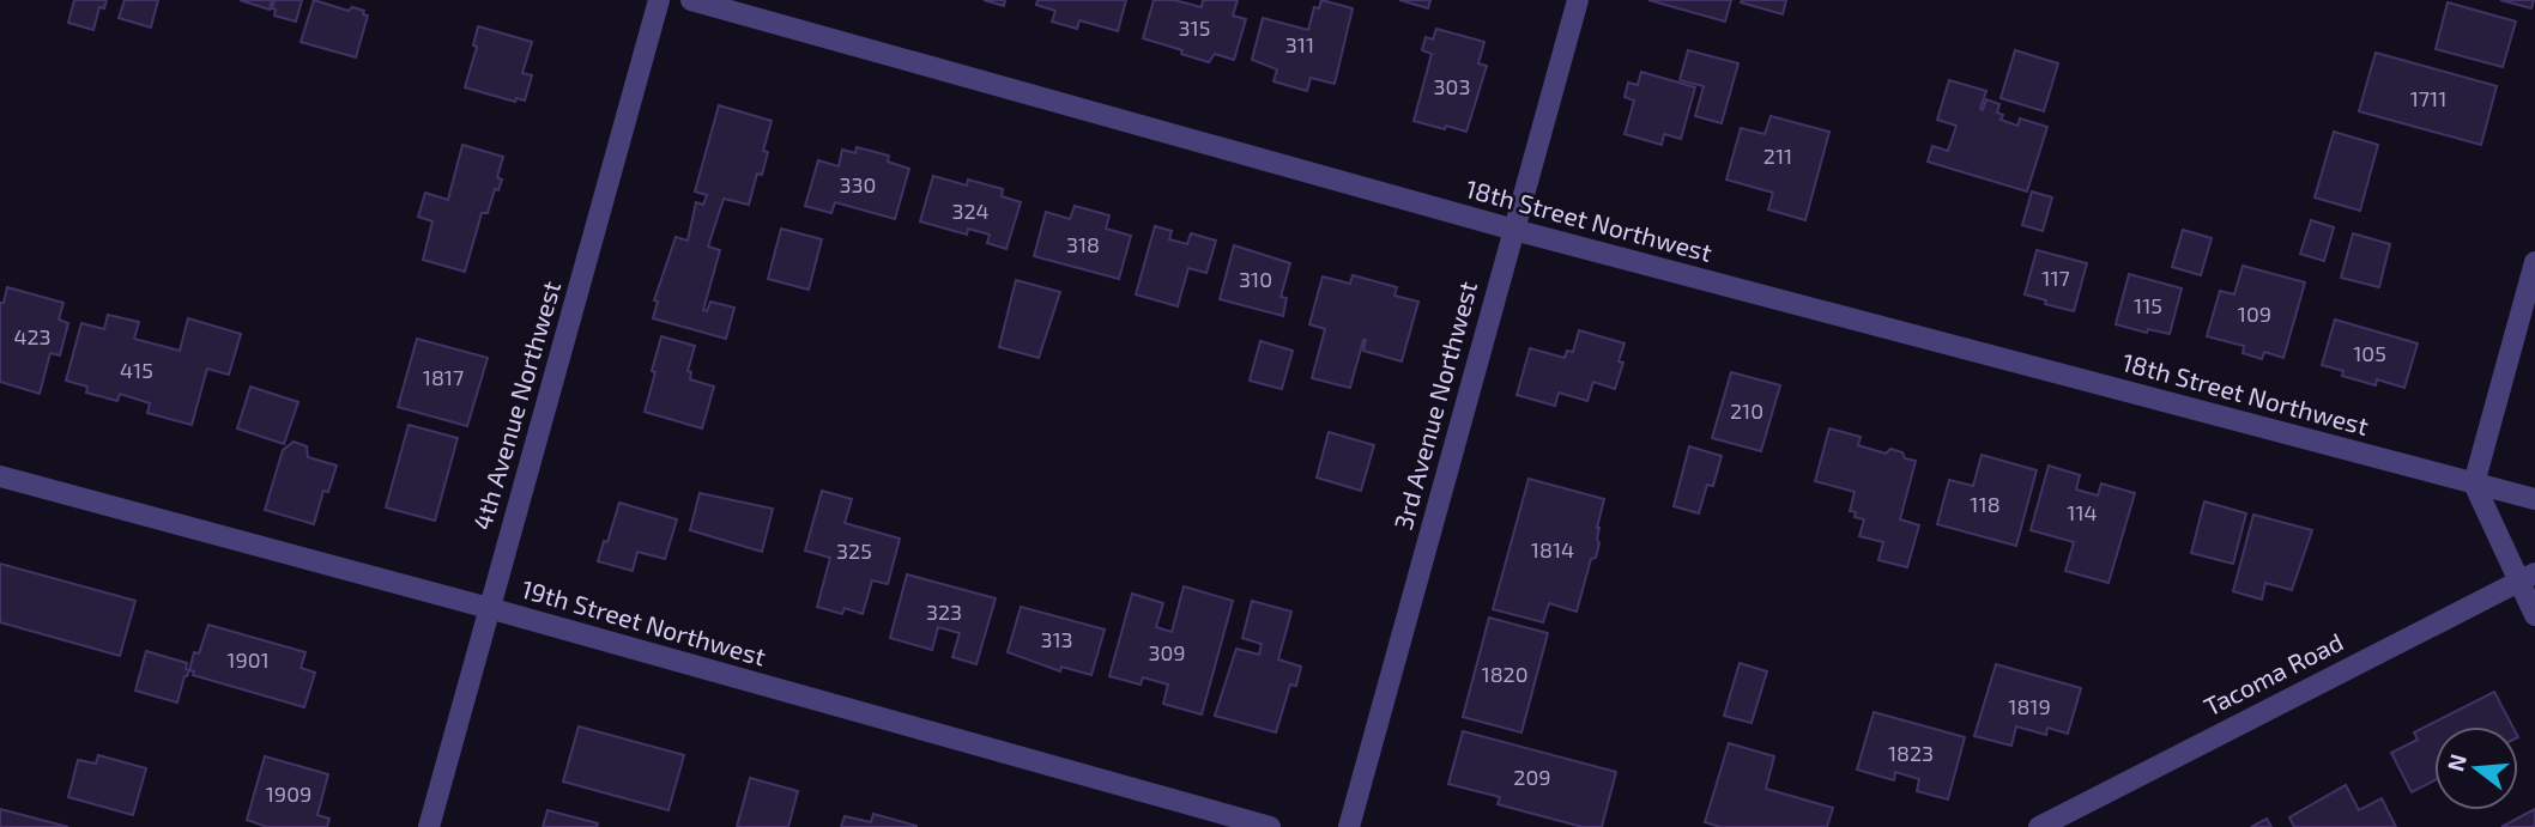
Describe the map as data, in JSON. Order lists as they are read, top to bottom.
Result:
{
  "streets": {
    "street": [
      "18th Street Northwest",
      "4th Avenue Northwest",
      "3rd Avenue Northwest",
      "19th Street Northwest",
      "Tacoma Road"
    ]
  },
  "crossings": [
    ["18th Street Northwest", "3rd Avenue Northwest"],
    ["4th Avenue Northwest", "19th Street Northwest"]
  ],
  "house_numbers": [
    "315",
    "311",
    "303",
    "1711",
    "211",
    "330",
    "324",
    "318",
    "117",
    "310",
    "115",
    "109",
    "423",
    "105",
    "415",
    "1817",
    "210",
    "118",
    "114",
    "1814",
    "325",
    "323",
    "313",
    "309",
    "1901",
    "1820",
    "1819",
    "1823",
    "209",
    "1909"
  ],
  "north": "left"
}
